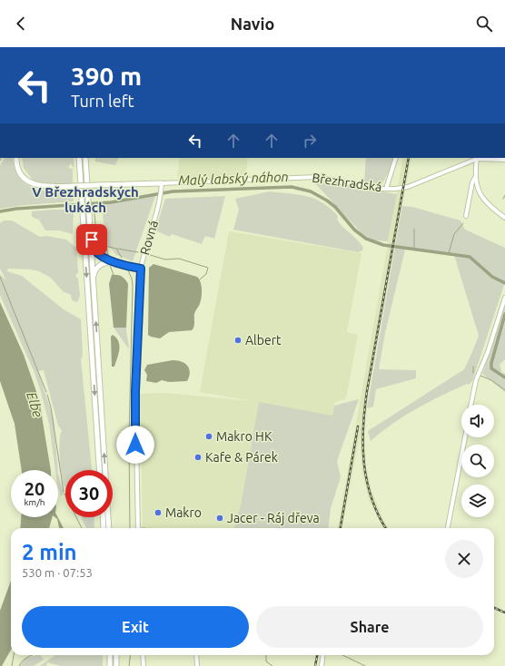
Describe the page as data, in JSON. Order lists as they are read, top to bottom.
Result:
{
  "streets": {
    "street": ["Březhradská", "Rovná"]
  },
  "crossings": [
    ["Březhradská", "Rovná"]
  ],
  "districts": ["V Březhradských lukách"],
  "water": ["Malý labský náhon", "Elbe"],
  "places": [
    "Albert",
    "Makro HK",
    "Kafe & Párek",
    "Makro",
    "Jacer - Ráj dřeva"
  ],
  "page": {
    "header": "Navio",
    "turn": ["390 m", "Turn left"],
    "speed": "20 km/h",
    "limit": "30",
    "heading": ["2 min", "530 m · 07:53"],
    "buttons": ["Exit", "Share"]
  }
}
